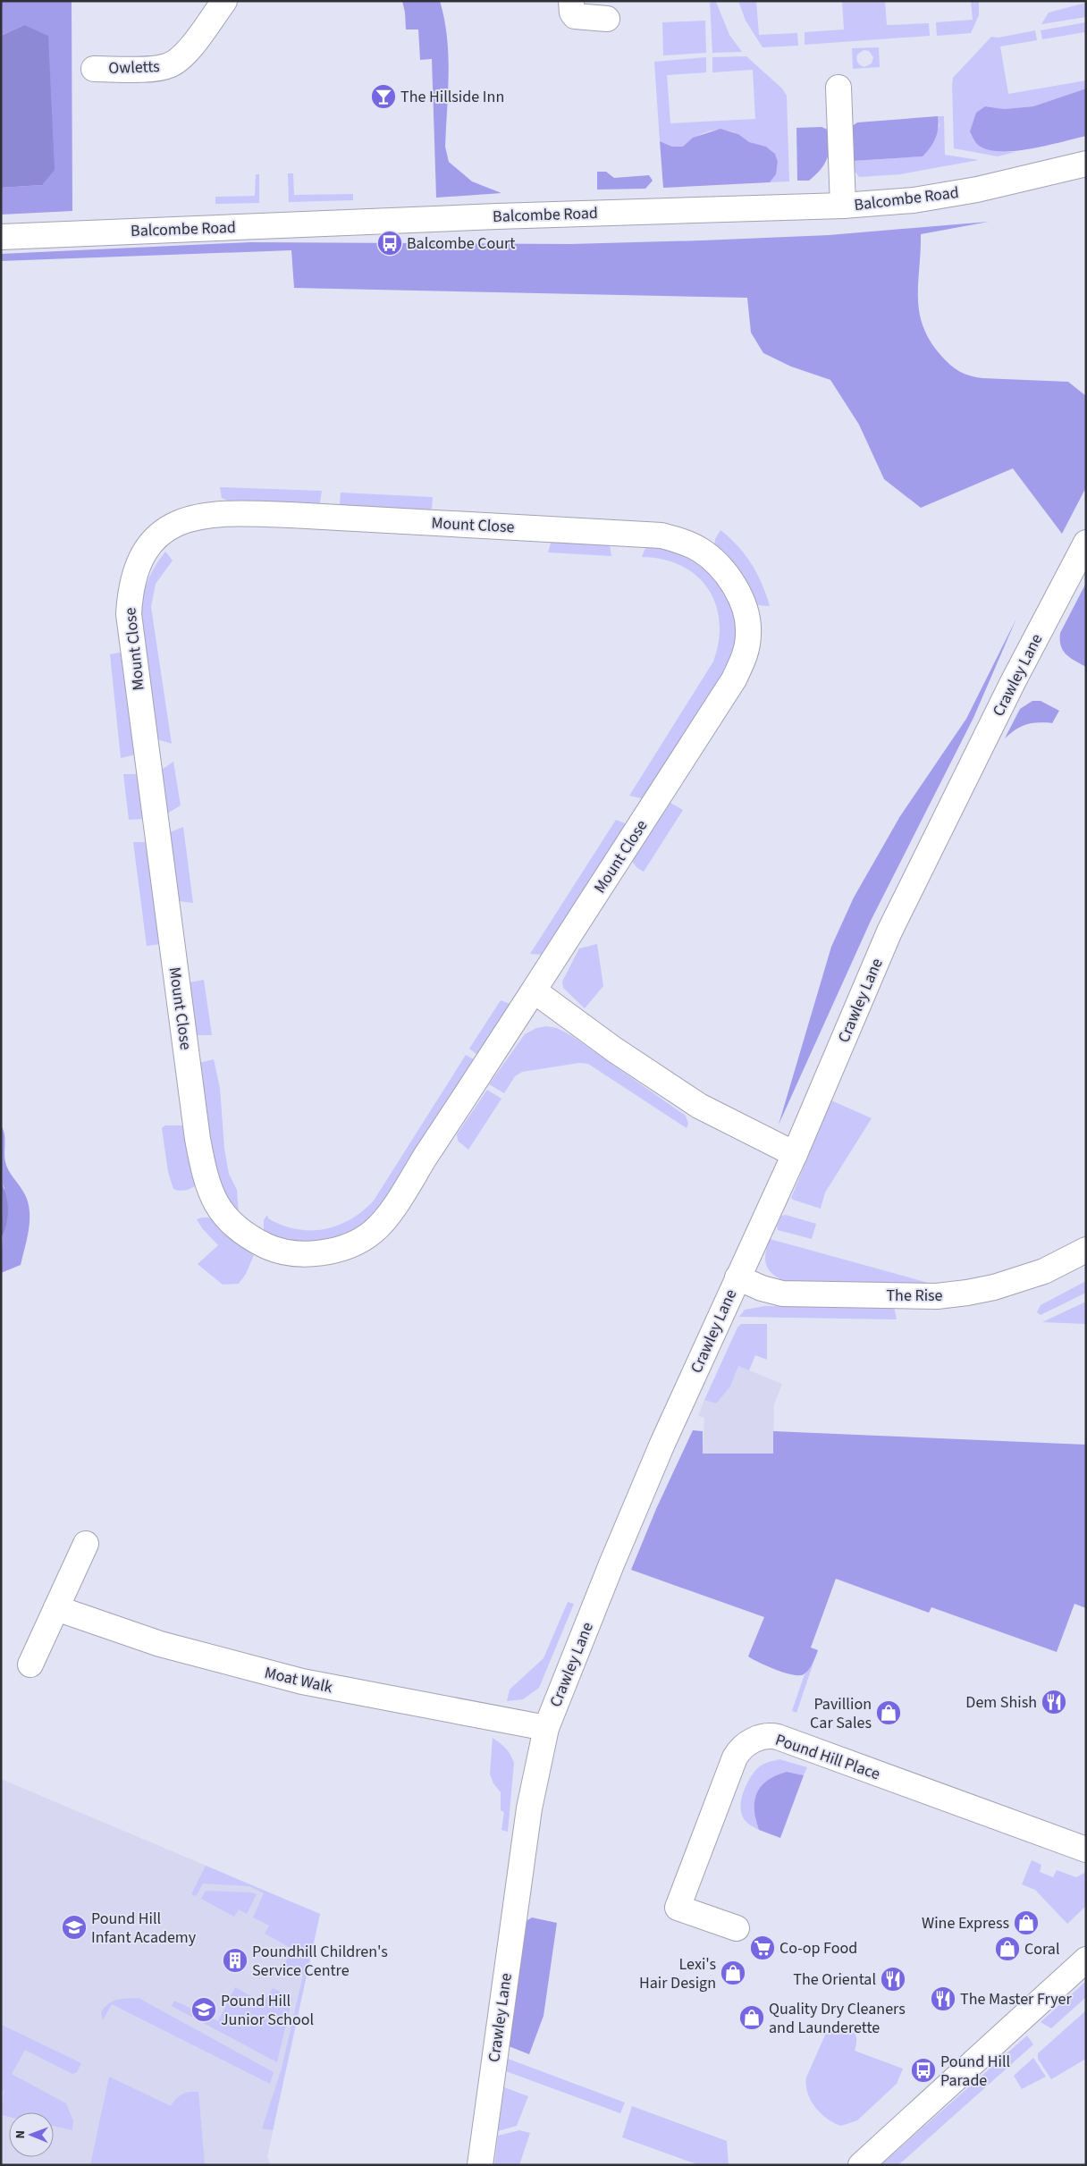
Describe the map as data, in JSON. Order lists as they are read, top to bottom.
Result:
{
  "streets": {
    "street": [
      "Owletts",
      "Balcombe Road",
      "Mount Close",
      "Crawley Lane",
      "The Rise",
      "Moat Walk",
      "Pound Hill Place"
    ]
  },
  "crossings": [
    ["Crawley Lane", "The Rise"],
    ["Crawley Lane", "Moat Walk"]
  ],
  "places": {
    "bar": ["The Hillside Inn"],
    "bus stop": ["Balcombe Court", "Pound Hill Parade"],
    "restaurant": ["Dem Shish", "The Oriental", "The Master Fryer"],
    "shop": [
      "Pavillion Car Sales",
      "Wine Express",
      "Coral",
      "Lexi's Hair Design",
      "Quality Dry Cleaners and Launderette"
    ],
    "school or university": ["Pound Hill Infant Academy", "Pound Hill Junior School"],
    "supermarket": ["Co-op Food"],
    "building": ["Poundhill Children's Service Centre"]
  },
  "north": "left"
}
